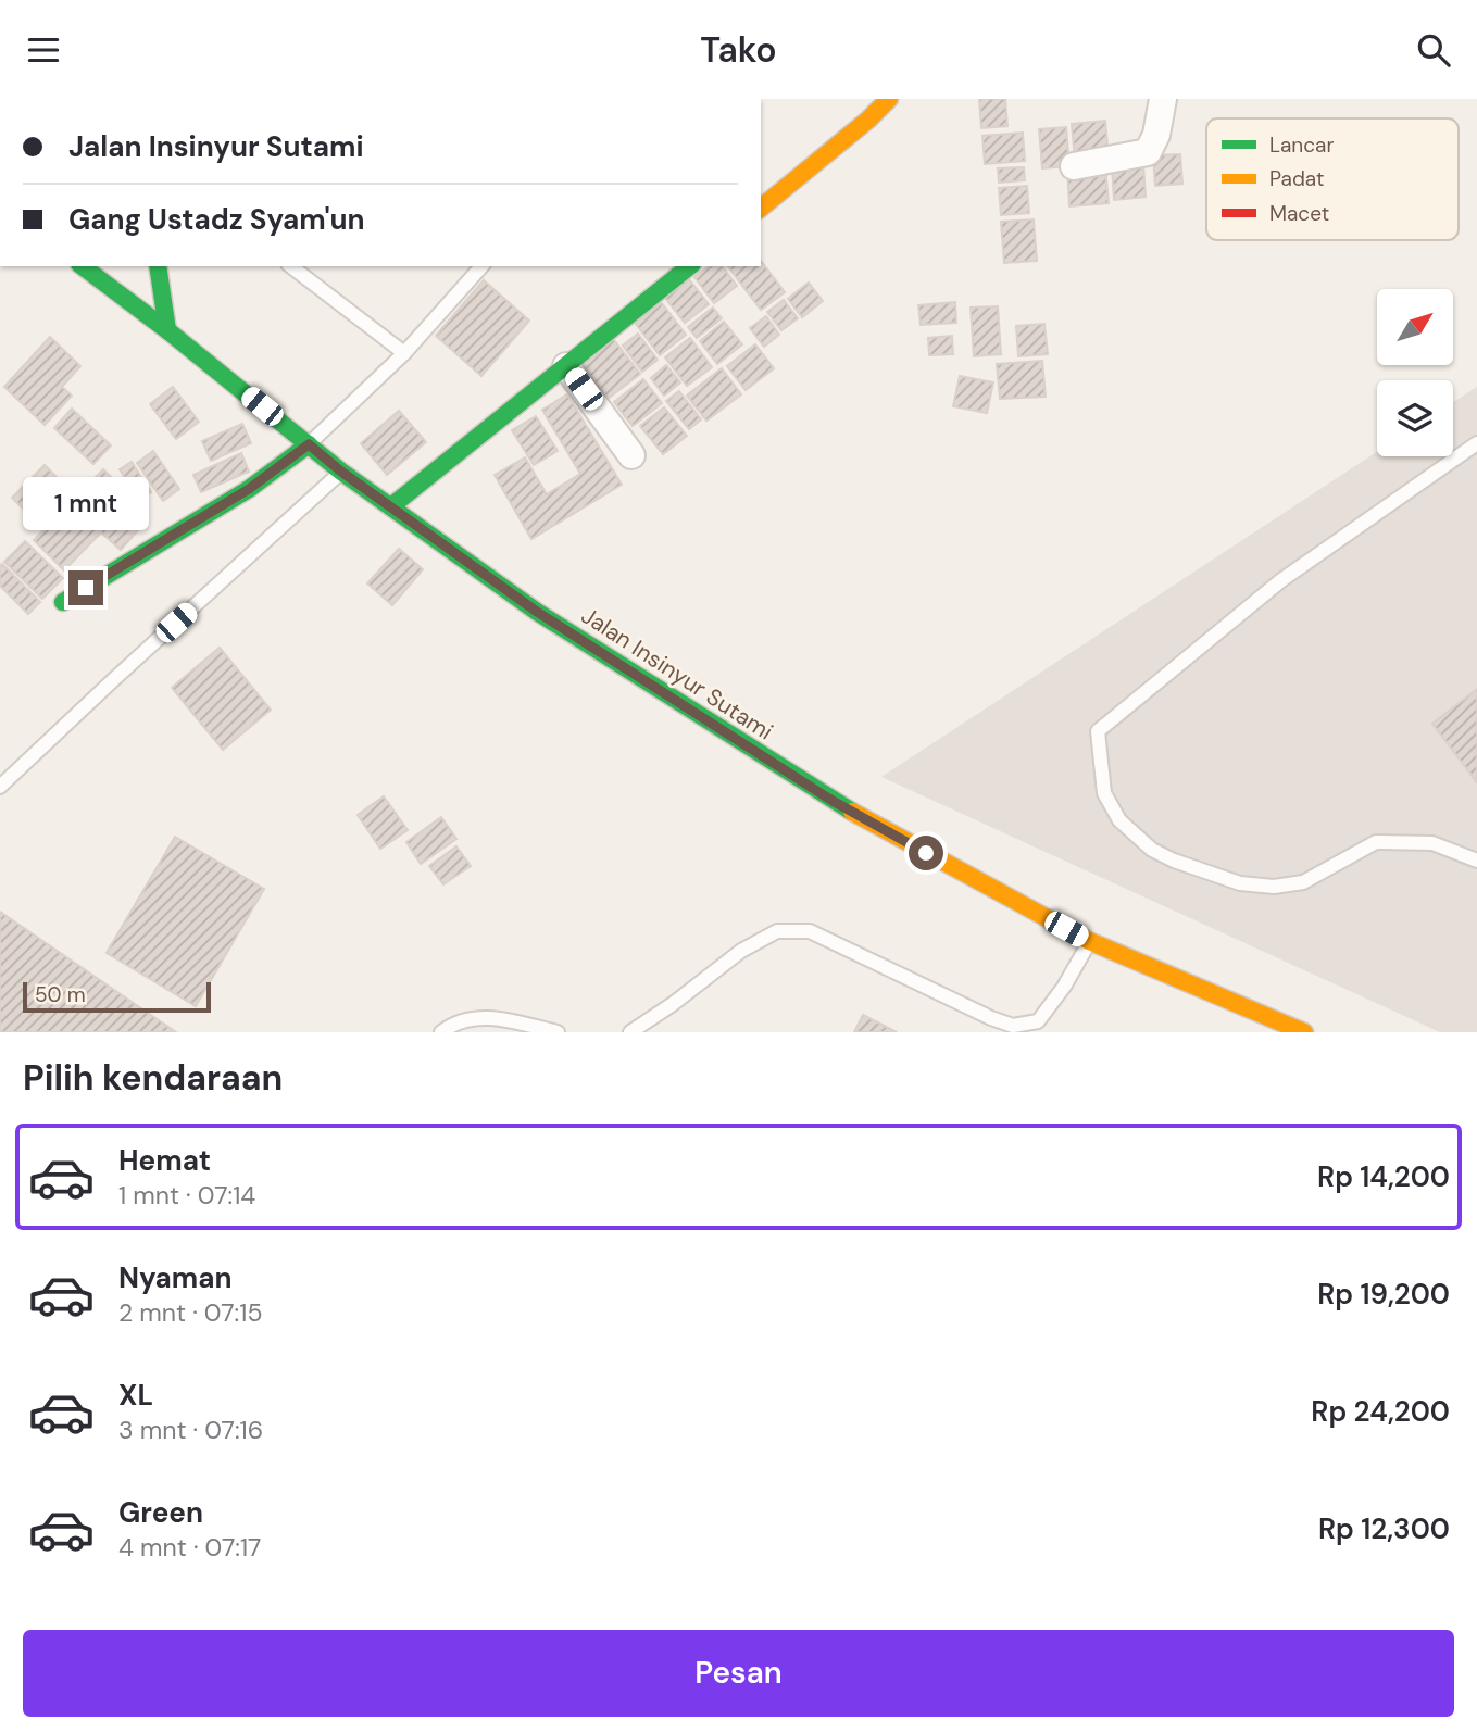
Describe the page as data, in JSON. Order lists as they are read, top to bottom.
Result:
{
  "streets": {
    "main road": ["Jalan Insinyur Sutami"]
  },
  "legend": ["Lancar", "Padat", "Macet"],
  "scale_bar": "50 m",
  "north": "top right",
  "page": {
    "header": "Tako",
    "banner": ["Jalan Insinyur Sutami", "Gang Ustadz Syam'un"],
    "bubble": "1 mnt",
    "scale": "50 m",
    "heading": "Pilih kendaraan",
    "list": [
      {
        "name": "Hemat",
        "note": "1 mnt · 07:14",
        "value": "Rp 14,200"
      },
      {
        "name": "Nyaman",
        "note": "2 mnt · 07:15",
        "value": "Rp 19,200"
      },
      {
        "name": "XL",
        "note": "3 mnt · 07:16",
        "value": "Rp 24,200"
      },
      {
        "name": "Green",
        "note": "4 mnt · 07:17",
        "value": "Rp 12,300"
      }
    ],
    "buttons": "Pesan"
  }
}
